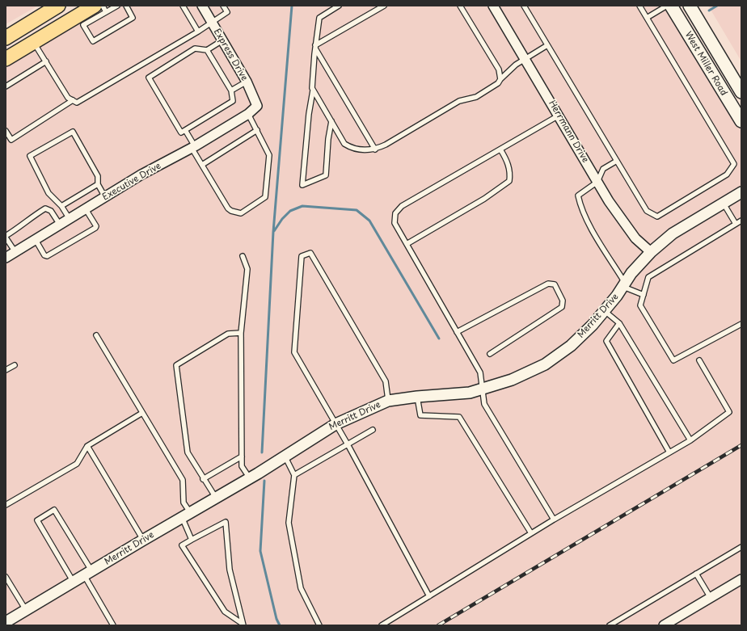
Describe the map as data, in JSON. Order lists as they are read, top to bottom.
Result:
{
  "streets": {
    "main road": ["West Miller Road"],
    "street": [
      "Express Drive",
      "Herrmann Drive",
      "Executive Drive",
      "Merritt Drive"
    ]
  },
  "crossings": [
    ["Express Drive", "Executive Drive"],
    ["Herrmann Drive", "Merritt Drive"]
  ]
}
